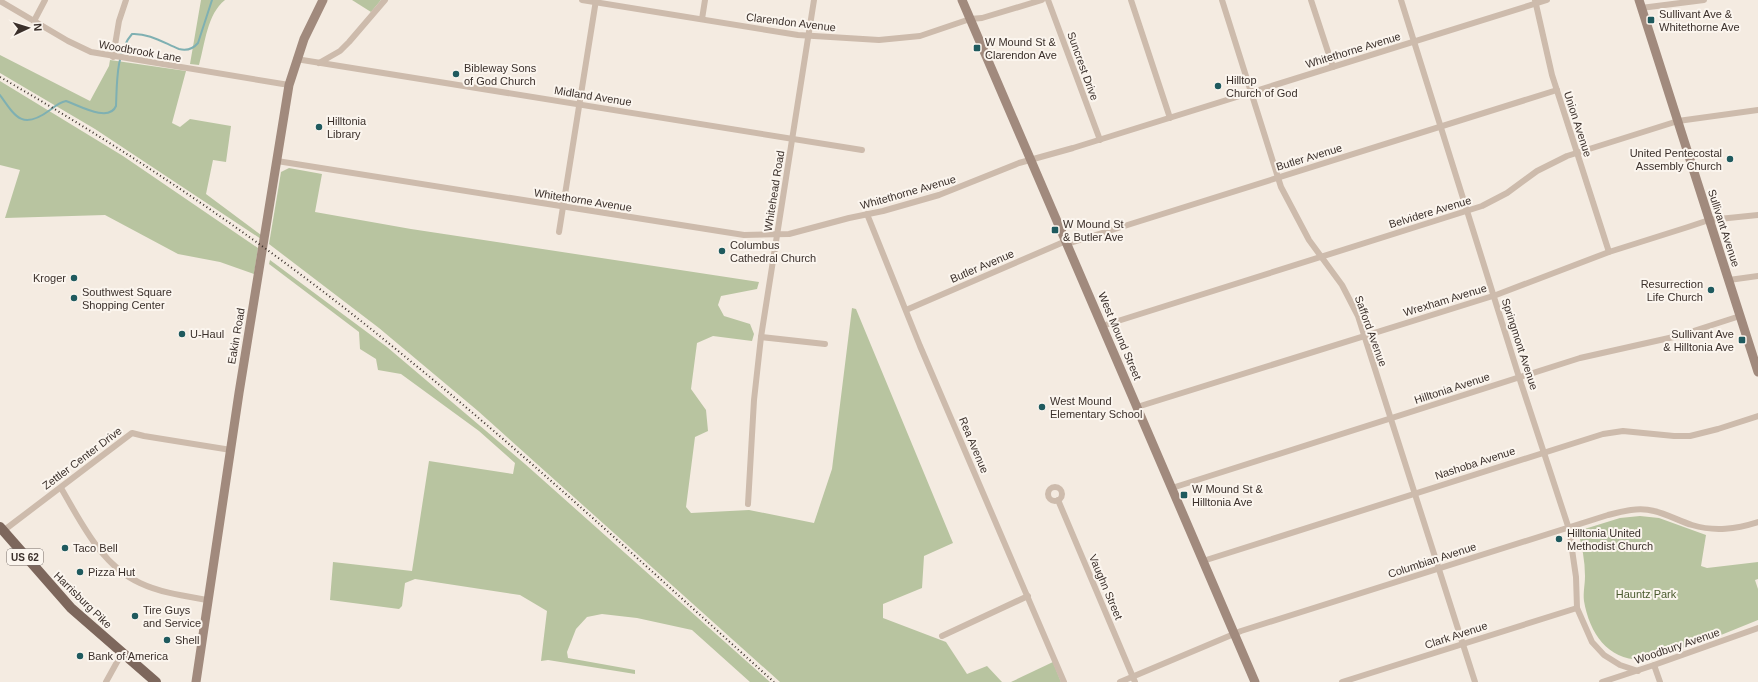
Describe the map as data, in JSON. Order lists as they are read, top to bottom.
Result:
{
  "streets": {
    "main road": ["US 62", "Harrisburg Pike"],
    "street": [
      "Clarendon Avenue",
      "Whitethorne Avenue",
      "Woodbrook Lane",
      "Suncrest Drive",
      "Midland Avenue",
      "Union Avenue",
      "Butler Avenue",
      "Whitehead Road",
      "Belvidere Avenue",
      "Sullivant Avenue",
      "Wrexham Avenue",
      "Safford Avenue",
      "Eakin Road",
      "West Mound Street",
      "Springmont Avenue",
      "Hilltonia Avenue",
      "Rea Avenue",
      "Zettler Center Drive",
      "Nashoba Avenue",
      "Columbian Avenue",
      "Vaughn Street",
      "Clark Avenue",
      "Woodbury Avenue"
    ]
  },
  "crossings": [
    ["Clarendon Avenue", "Whitehead Road"],
    ["Clarendon Avenue", "West Mound Street"],
    ["Whitethorne Avenue", "Suncrest Drive"],
    ["Whitethorne Avenue", "Union Avenue"],
    ["Whitethorne Avenue", "Whitehead Road"],
    ["Whitethorne Avenue", "Safford Avenue"],
    ["Whitethorne Avenue", "Eakin Road"],
    ["Whitethorne Avenue", "West Mound Street"],
    ["Whitethorne Avenue", "Springmont Avenue"],
    ["Whitethorne Avenue", "Rea Avenue"],
    ["Woodbrook Lane", "Eakin Road"],
    ["Midland Avenue", "Whitehead Road"],
    ["Midland Avenue", "Eakin Road"],
    ["Union Avenue", "Butler Avenue"],
    ["Union Avenue", "Belvidere Avenue"],
    ["Union Avenue", "Wrexham Avenue"],
    ["Butler Avenue", "Safford Avenue"],
    ["Butler Avenue", "West Mound Street"],
    ["Butler Avenue", "Springmont Avenue"],
    ["Butler Avenue", "Rea Avenue"],
    ["Belvidere Avenue", "Sullivant Avenue"],
    ["Belvidere Avenue", "Safford Avenue"],
    ["Belvidere Avenue", "West Mound Street"],
    ["Belvidere Avenue", "Springmont Avenue"],
    ["Sullivant Avenue", "Wrexham Avenue"],
    ["Sullivant Avenue", "Hilltonia Avenue"],
    ["Wrexham Avenue", "Safford Avenue"],
    ["Wrexham Avenue", "West Mound Street"],
    ["Wrexham Avenue", "Springmont Avenue"],
    ["Safford Avenue", "Hilltonia Avenue"],
    ["Safford Avenue", "Nashoba Avenue"],
    ["Safford Avenue", "Columbian Avenue"],
    ["Safford Avenue", "Clark Avenue"],
    ["Eakin Road", "Zettler Center Drive"],
    ["West Mound Street", "Hilltonia Avenue"],
    ["West Mound Street", "Nashoba Avenue"],
    ["West Mound Street", "Columbian Avenue"],
    ["Springmont Avenue", "Hilltonia Avenue"],
    ["Springmont Avenue", "Nashoba Avenue"],
    ["Springmont Avenue", "Columbian Avenue"],
    ["Springmont Avenue", "Clark Avenue"],
    ["Springmont Avenue", "Woodbury Avenue"],
    ["Zettler Center Drive", "Harrisburg Pike"],
    ["Columbian Avenue", "Vaughn Street"]
  ],
  "parks": ["Hauntz Park"],
  "places": {
    "transit": [
      "Sullivant Ave & Whitethorne Ave",
      "W Mound St & Clarendon Ave",
      "W Mound St & Butler Ave",
      "Sullivant Ave & Hilltonia Ave",
      "W Mound St & Hilltonia Ave"
    ],
    "other": [
      "Bibleway Sons of God Church",
      "Hilltop Church of God",
      "Hilltonia Library",
      "United Pentecostal Assembly Church",
      "Columbus Cathedral Church",
      "Kroger",
      "Resurrection Life Church",
      "Southwest Square Shopping Center",
      "U-Haul",
      "West Mound Elementary School",
      "Hilltonia United Methodist Church",
      "Taco Bell",
      "Pizza Hut",
      "Tire Guys and Service",
      "Shell",
      "Bank of America"
    ]
  },
  "north": "right"
}
